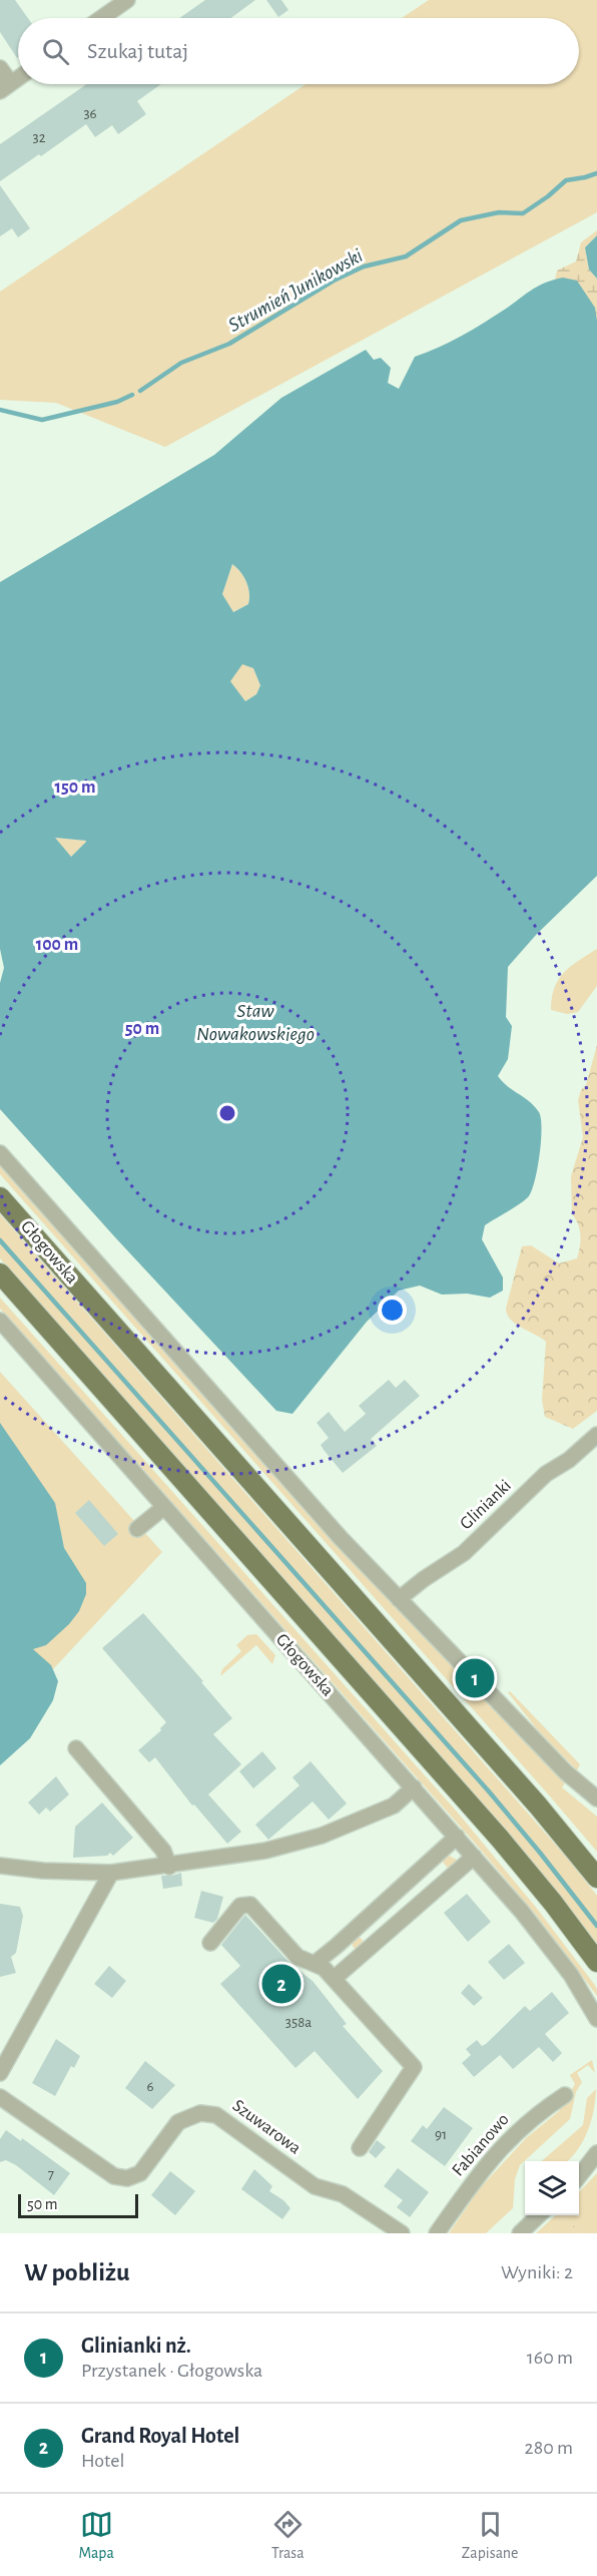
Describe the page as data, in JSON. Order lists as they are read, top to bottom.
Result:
{
  "streets": {
    "main road": ["Głogowska"],
    "street": ["Glinianki", "Szuwarowa", "Fabianowo"]
  },
  "crossings": [
    ["Głogowska", "Glinianki"]
  ],
  "water": ["Strumień Junikowski", "Staw Nowakowskiego"],
  "house_numbers": [
    "36",
    "32",
    "358a",
    "6",
    "91",
    "7"
  ],
  "scale_bar": "50 m",
  "page": {
    "search": "Szukaj tutaj",
    "pins": ["1", "2"],
    "scale": "50 m",
    "heading": ["W pobliżu", "Wyniki: 2"],
    "list": [
      {
        "mark": "1",
        "name": "Glinianki nż.",
        "note": "Przystanek · Głogowska",
        "value": "160 m"
      },
      {
        "mark": "2",
        "name": "Grand Royal Hotel",
        "note": "Hotel",
        "value": "280 m"
      }
    ],
    "nav": ["Mapa", "Trasa", "Zapisane"]
  },
  "rings": ["150 m", "100 m", "50 m"]
}
